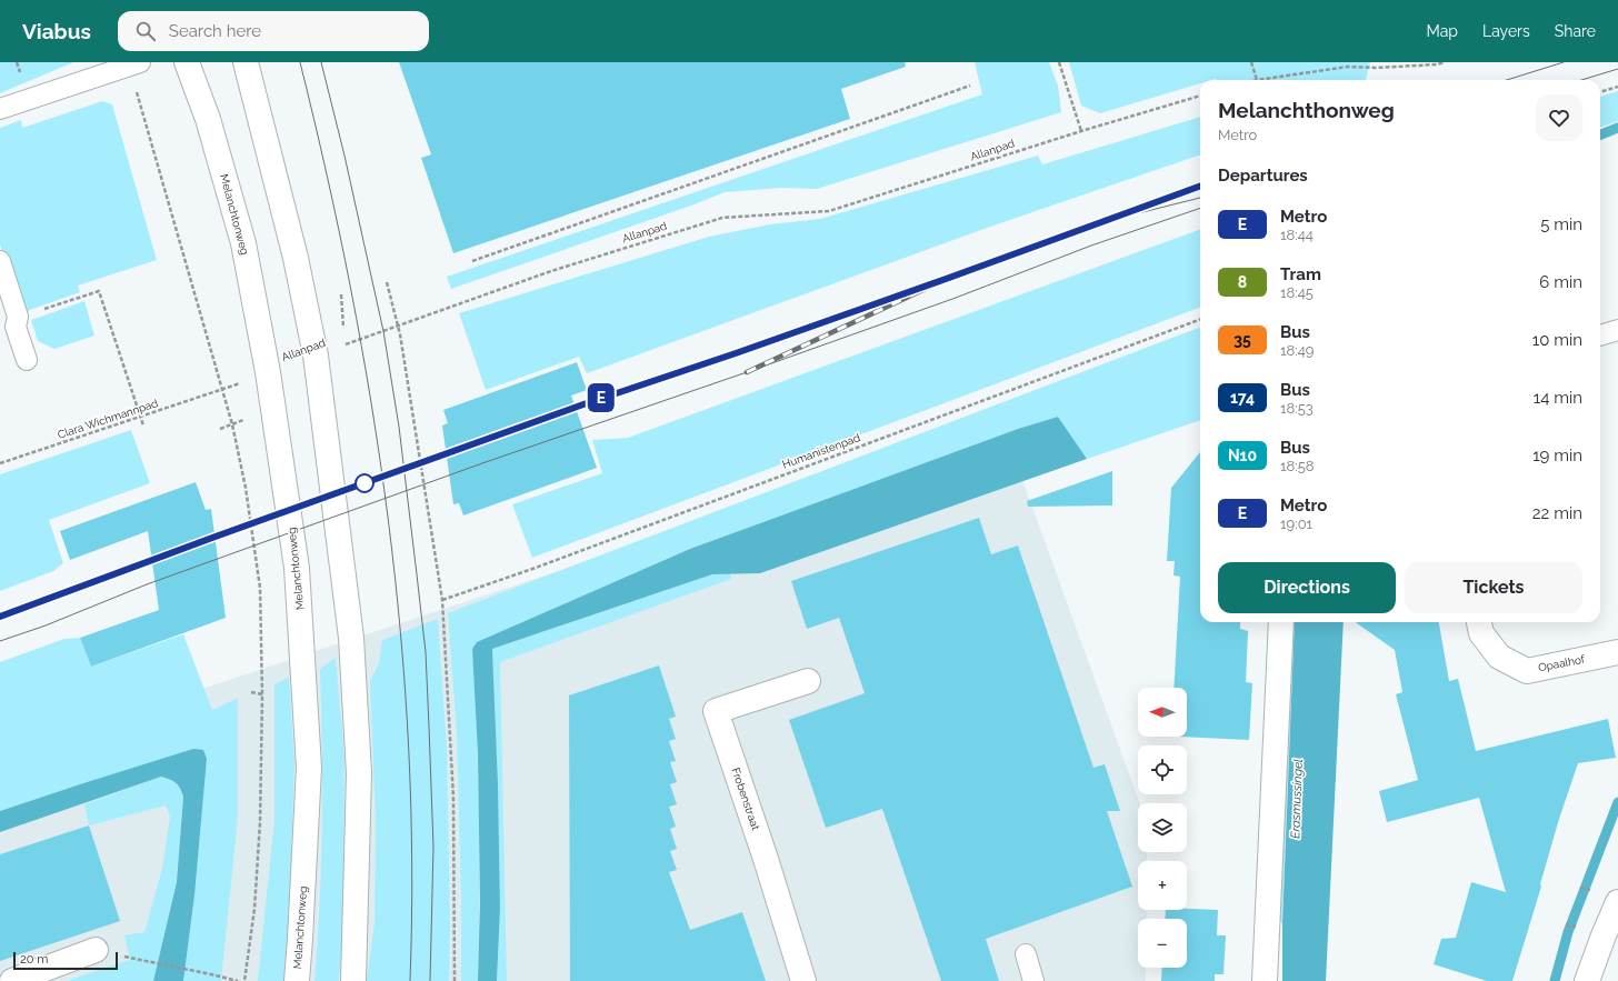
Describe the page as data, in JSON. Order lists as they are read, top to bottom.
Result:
{
  "streets": {
    "street": ["Melanchtonweg", "Opaalhof", "Frobenstraat"],
    "path": ["Allanpad", "Clara Wichmannpad", "Humanistenpad"]
  },
  "water": ["Erasmussingel"],
  "lines": ["metro line E"],
  "scale_bar": "20 m",
  "north": "left",
  "page": {
    "header": "Viabus",
    "search": "Search here",
    "nav": ["Map", "Layers", "Share"],
    "on_map": "E",
    "heading": [
      ["Melanchthonweg", "Metro"],
      "Departures"
    ],
    "list": [
      {
        "mark": "E",
        "name": "Metro",
        "note": "18:44",
        "value": "5 min"
      },
      {
        "mark": "8",
        "name": "Tram",
        "note": "18:45",
        "value": "6 min"
      },
      {
        "mark": "35",
        "name": "Bus",
        "note": "18:49",
        "value": "10 min"
      },
      {
        "mark": "174",
        "name": "Bus",
        "note": "18:53",
        "value": "14 min"
      },
      {
        "mark": "N10",
        "name": "Bus",
        "note": "18:58",
        "value": "19 min"
      },
      {
        "mark": "E",
        "name": "Metro",
        "note": "19:01",
        "value": "22 min"
      }
    ],
    "buttons": ["Directions", "Tickets"],
    "map_buttons": ["+", "−"],
    "scale": "20 m"
  }
}
